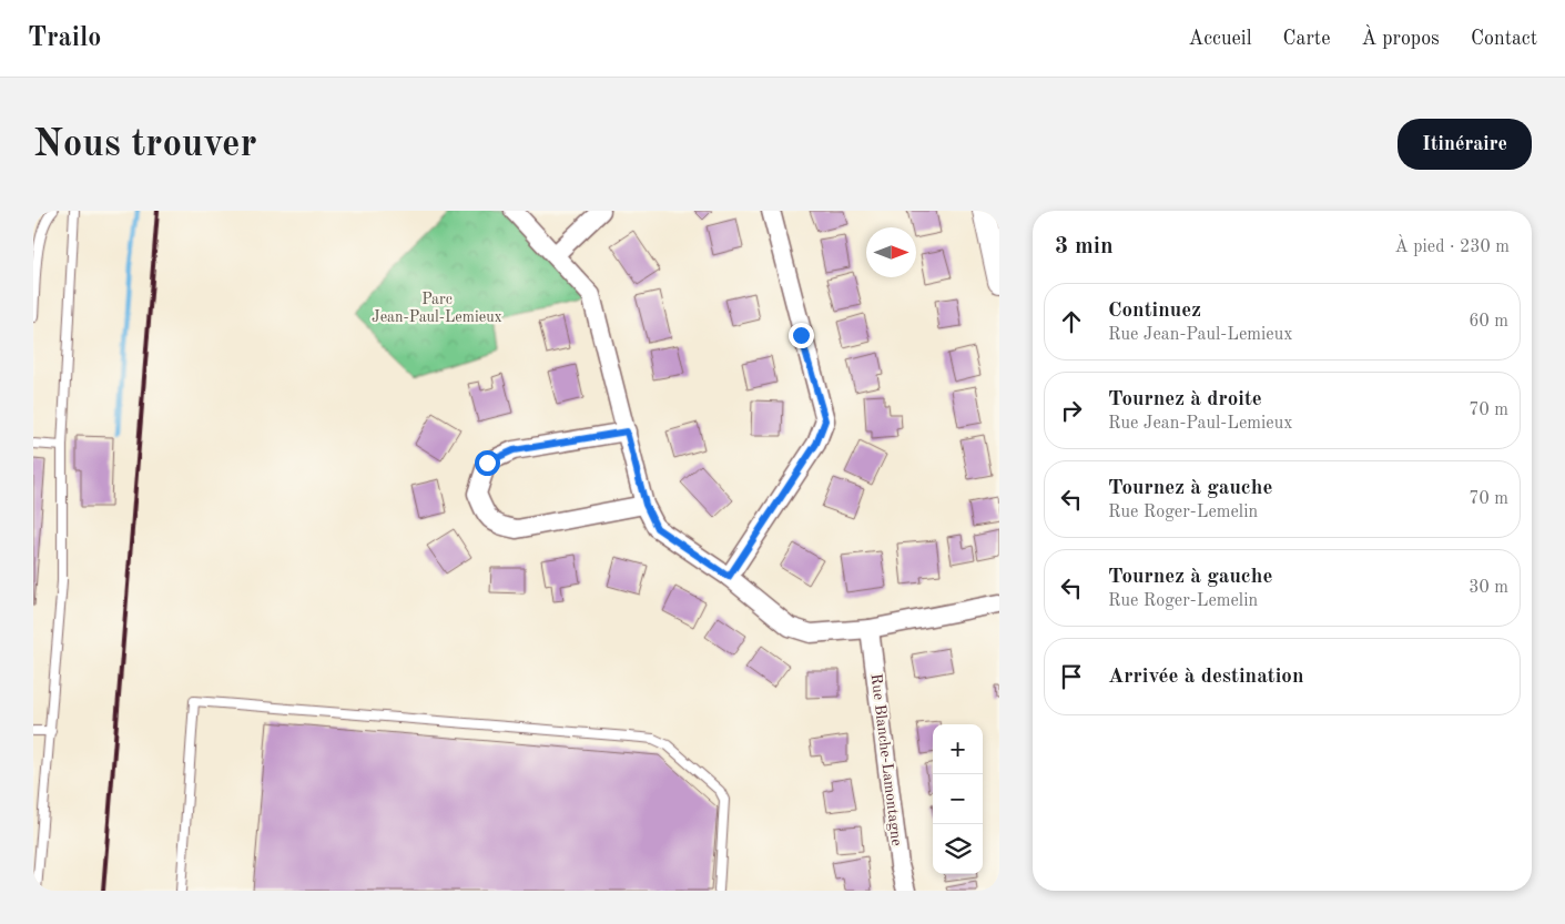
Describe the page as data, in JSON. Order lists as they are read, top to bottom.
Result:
{
  "streets": {
    "street": ["Rue Blanche-Lamontagne"]
  },
  "parks": ["Parc Jean-Paul-Lemieux"],
  "north": "right",
  "page": {
    "header": "Trailo",
    "nav": [
      "Accueil",
      "Carte",
      "À propos",
      "Contact"
    ],
    "buttons": "Itinéraire",
    "title": "Nous trouver",
    "heading": ["3 min", "À pied · 230 m"],
    "list": [
      ["Continuez", "Rue Jean-Paul-Lemieux", "60 m"],
      ["Tournez à droite", "Rue Jean-Paul-Lemieux", "70 m"],
      ["Tournez à gauche", "Rue Roger-Lemelin", "70 m"],
      ["Tournez à gauche", "Rue Roger-Lemelin", "30 m"],
      "Arrivée à destination"
    ],
    "map_buttons": ["+", "−"]
  }
}
